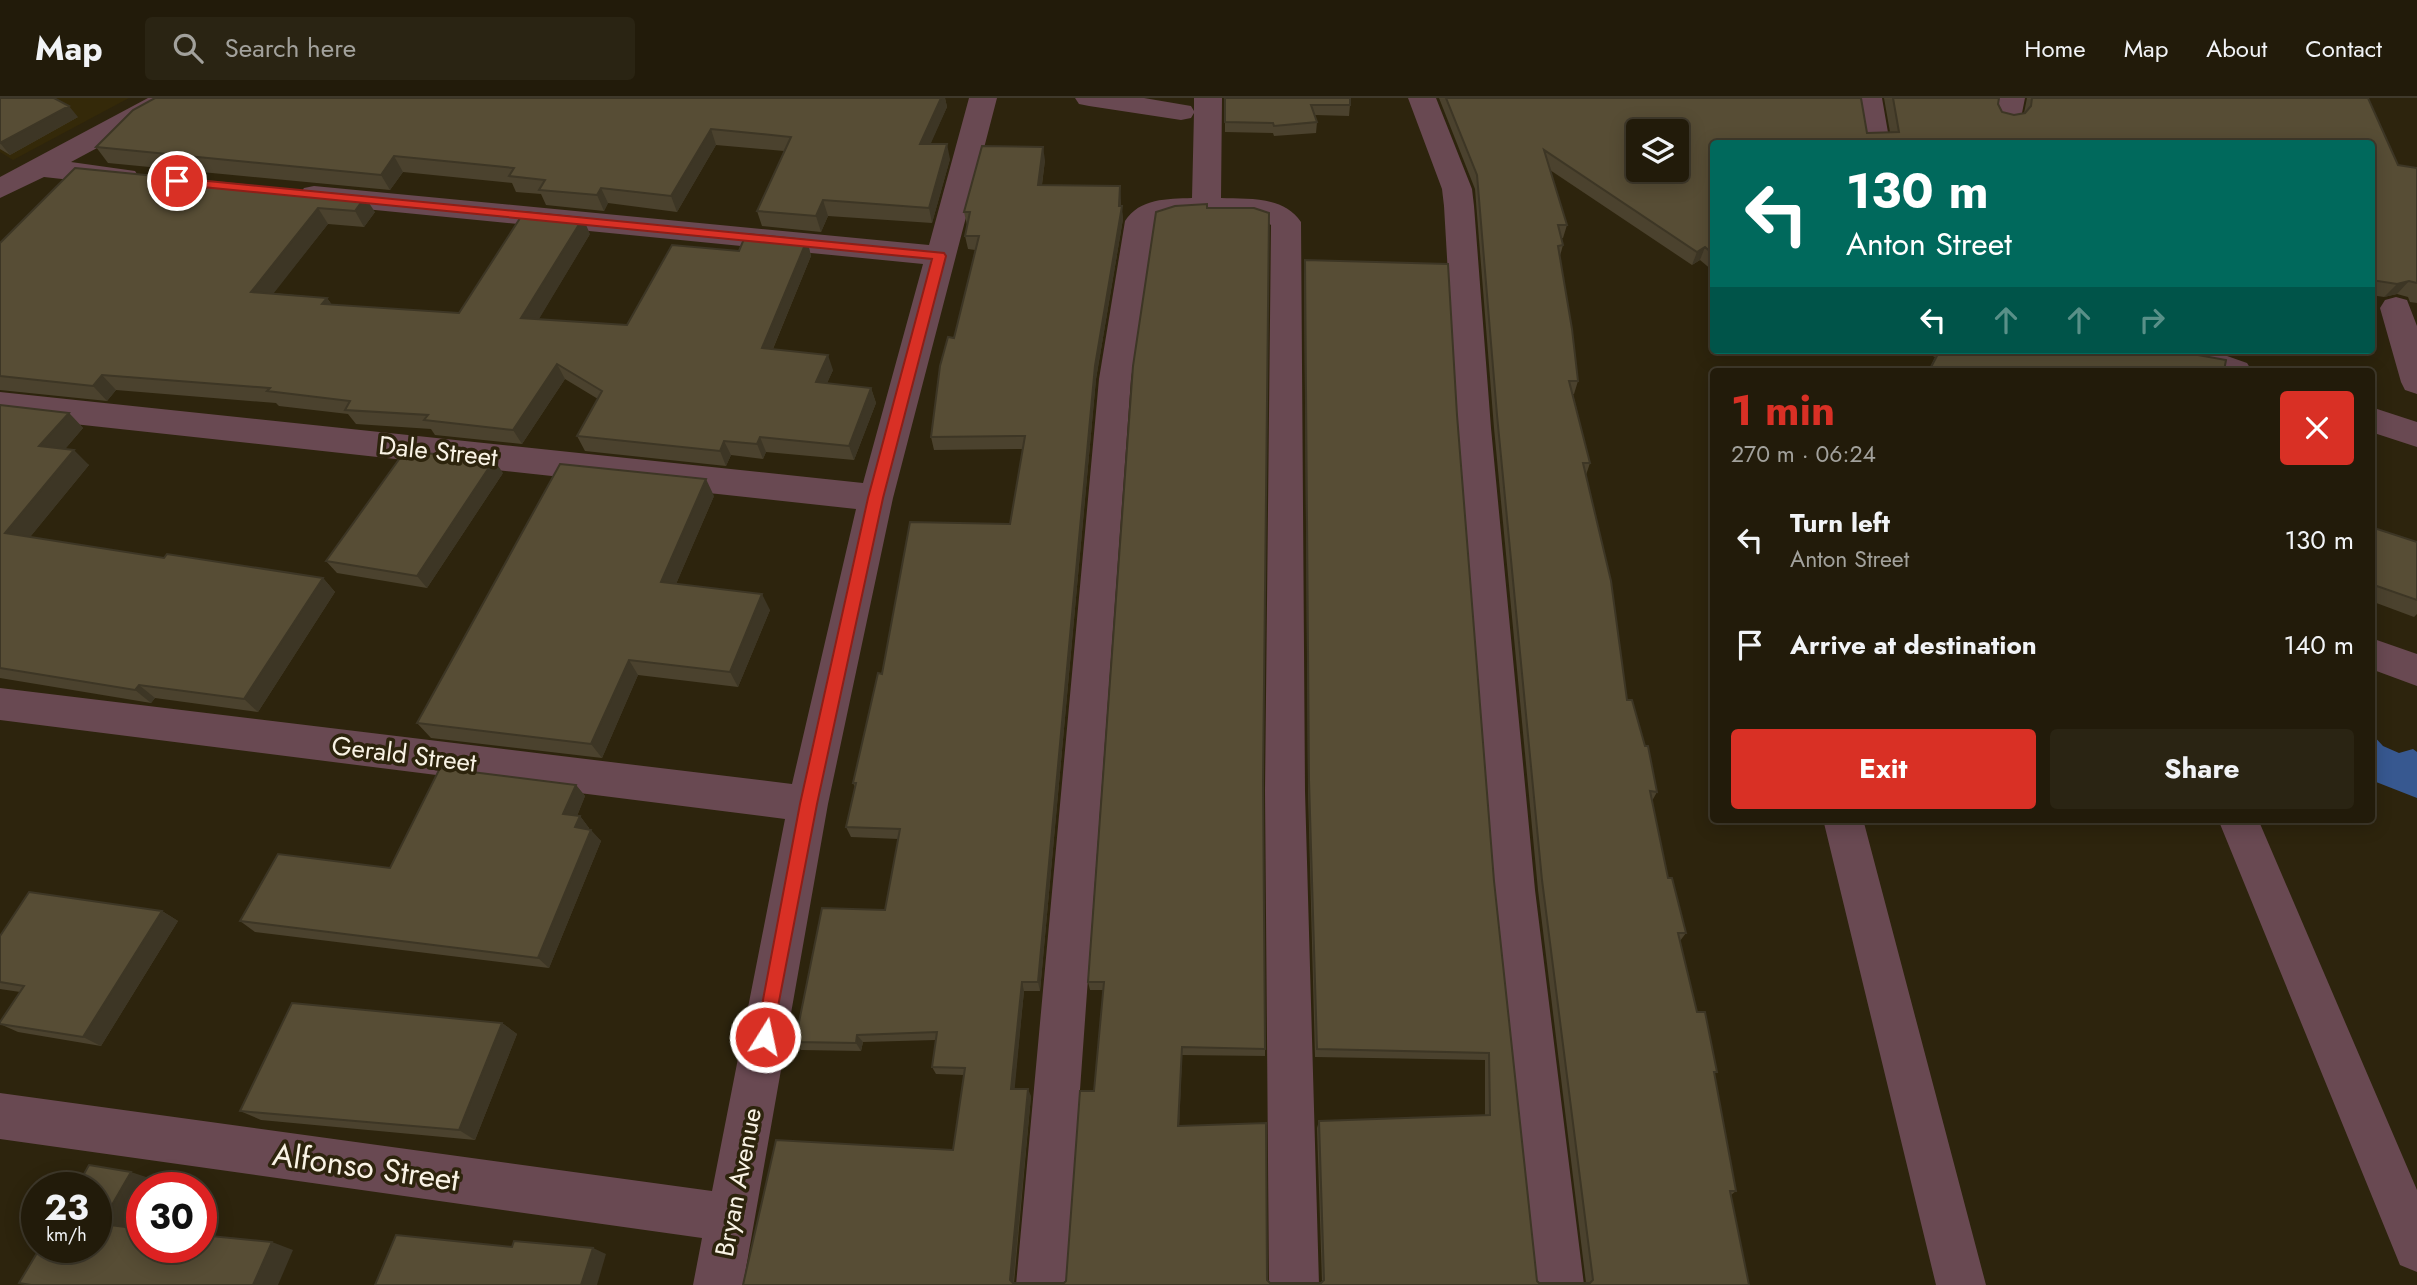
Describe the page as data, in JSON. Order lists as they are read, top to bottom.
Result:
{
  "streets": {
    "street": [
      "Dale Street",
      "Gerald Street",
      "Alfonso Street",
      "Bryan Avenue"
    ]
  },
  "crossings": [
    ["Dale Street", "Bryan Avenue"],
    ["Gerald Street", "Bryan Avenue"],
    ["Alfonso Street", "Bryan Avenue"]
  ],
  "page": {
    "header": "Map",
    "search": "Search here",
    "nav": [
      "Home",
      "Map",
      "About",
      "Contact"
    ],
    "turn": ["130 m", "Anton Street"],
    "heading": ["1 min", "270 m · 06:24"],
    "list": [
      {
        "name": "Turn left",
        "note": "Anton Street",
        "value": "130 m"
      },
      {
        "name": "Arrive at destination",
        "value": "140 m"
      }
    ],
    "buttons": ["Exit", "Share"],
    "speed": "23 km/h",
    "limit": "30"
  }
}
